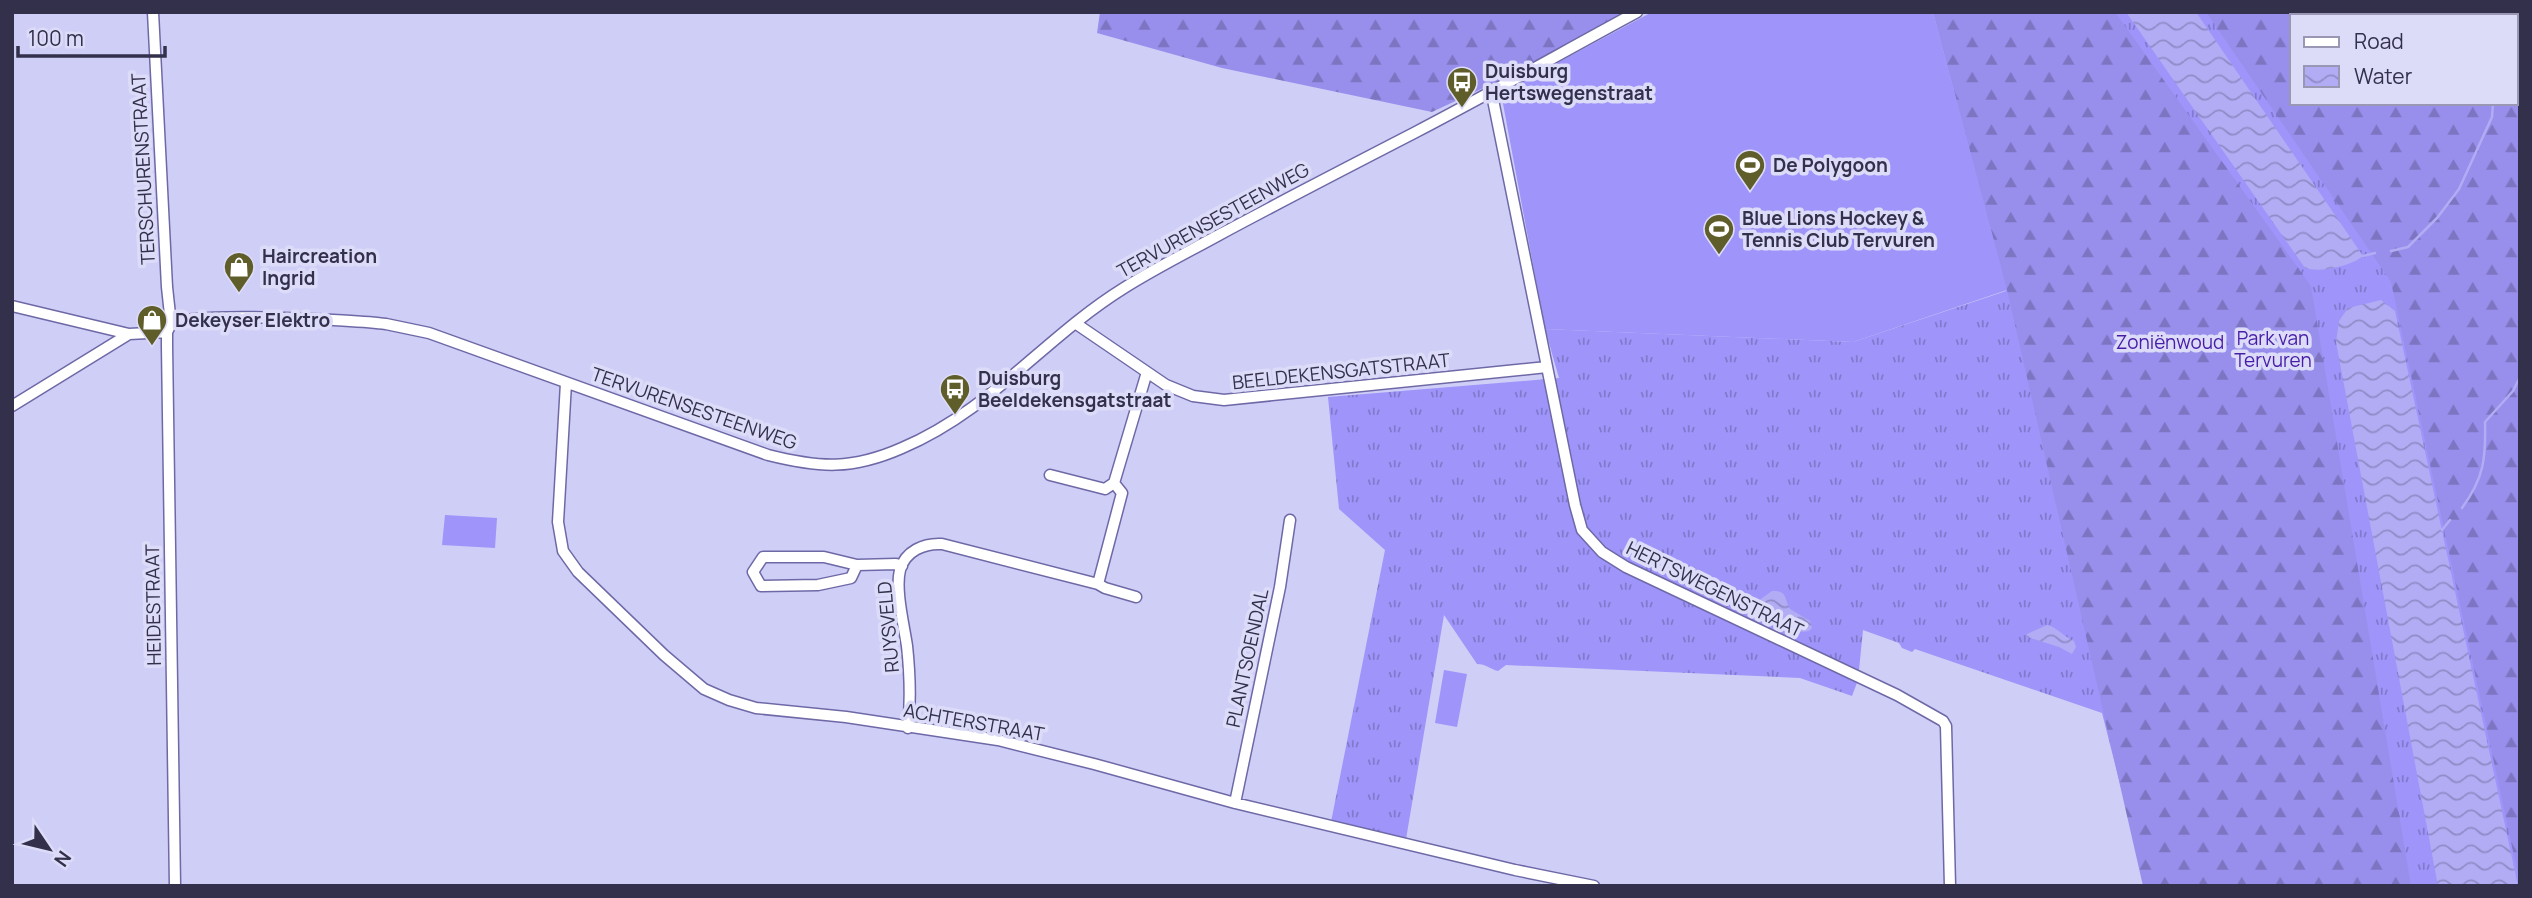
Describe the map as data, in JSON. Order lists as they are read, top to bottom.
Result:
{
  "streets": {
    "street": [
      "TERSCHURENSTRAAT",
      "TERVURENSESTEENWEG",
      "BEELDEKENSGATSTRAAT",
      "HERTSWEGENSTRAAT",
      "HEIDESTRAAT",
      "RUYSVELD",
      "PLANTSOENDAL",
      "ACHTERSTRAAT"
    ]
  },
  "crossings": [
    ["TERSCHURENSTRAAT", "TERVURENSESTEENWEG"],
    ["TERSCHURENSTRAAT", "HEIDESTRAAT"],
    ["TERVURENSESTEENWEG", "BEELDEKENSGATSTRAAT"],
    ["TERVURENSESTEENWEG", "HERTSWEGENSTRAAT"],
    ["TERVURENSESTEENWEG", "HEIDESTRAAT"],
    ["TERVURENSESTEENWEG", "ACHTERSTRAAT"],
    ["BEELDEKENSGATSTRAAT", "HERTSWEGENSTRAAT"],
    ["RUYSVELD", "ACHTERSTRAAT"],
    ["PLANTSOENDAL", "ACHTERSTRAAT"]
  ],
  "parks": ["Park van Tervuren", "Zoniënwoud"],
  "places": {
    "bus stop": ["Duisburg Hertswegenstraat", "Duisburg Beeldekensgatstraat"],
    "sports": ["De Polygoon", "Blue Lions Hockey & Tennis Club Tervuren"],
    "shop": ["Haircreation Ingrid", "Dekeyser Elektro"]
  },
  "legend": ["Road", "Water"],
  "scale_bar": "100 m",
  "north": "bottom right"
}
